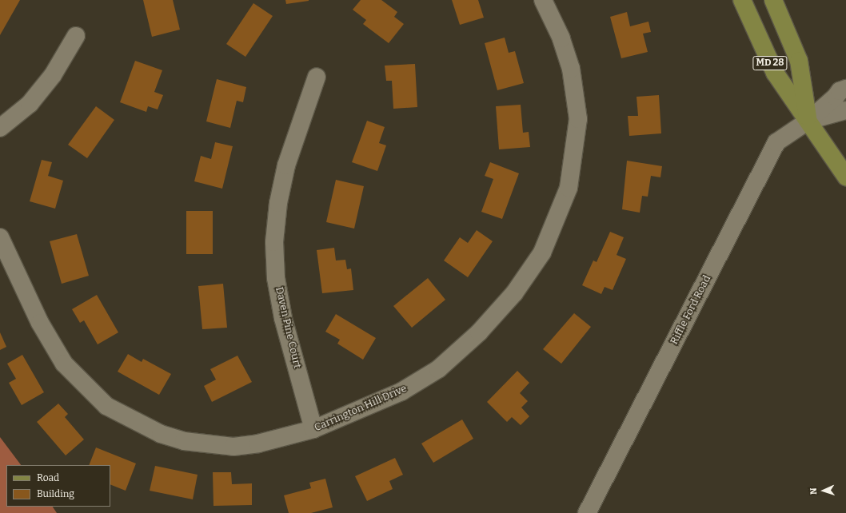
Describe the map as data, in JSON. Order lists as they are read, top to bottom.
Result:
{
  "streets": {
    "main road": ["MD 28"],
    "street": ["Riffle Ford Road", "Daven Pine Court", "Carrington Hill Drive"]
  },
  "crossings": [
    ["MD 28", "Riffle Ford Road"],
    ["Daven Pine Court", "Carrington Hill Drive"]
  ],
  "legend": ["Road", "Building"],
  "north": "left"
}
